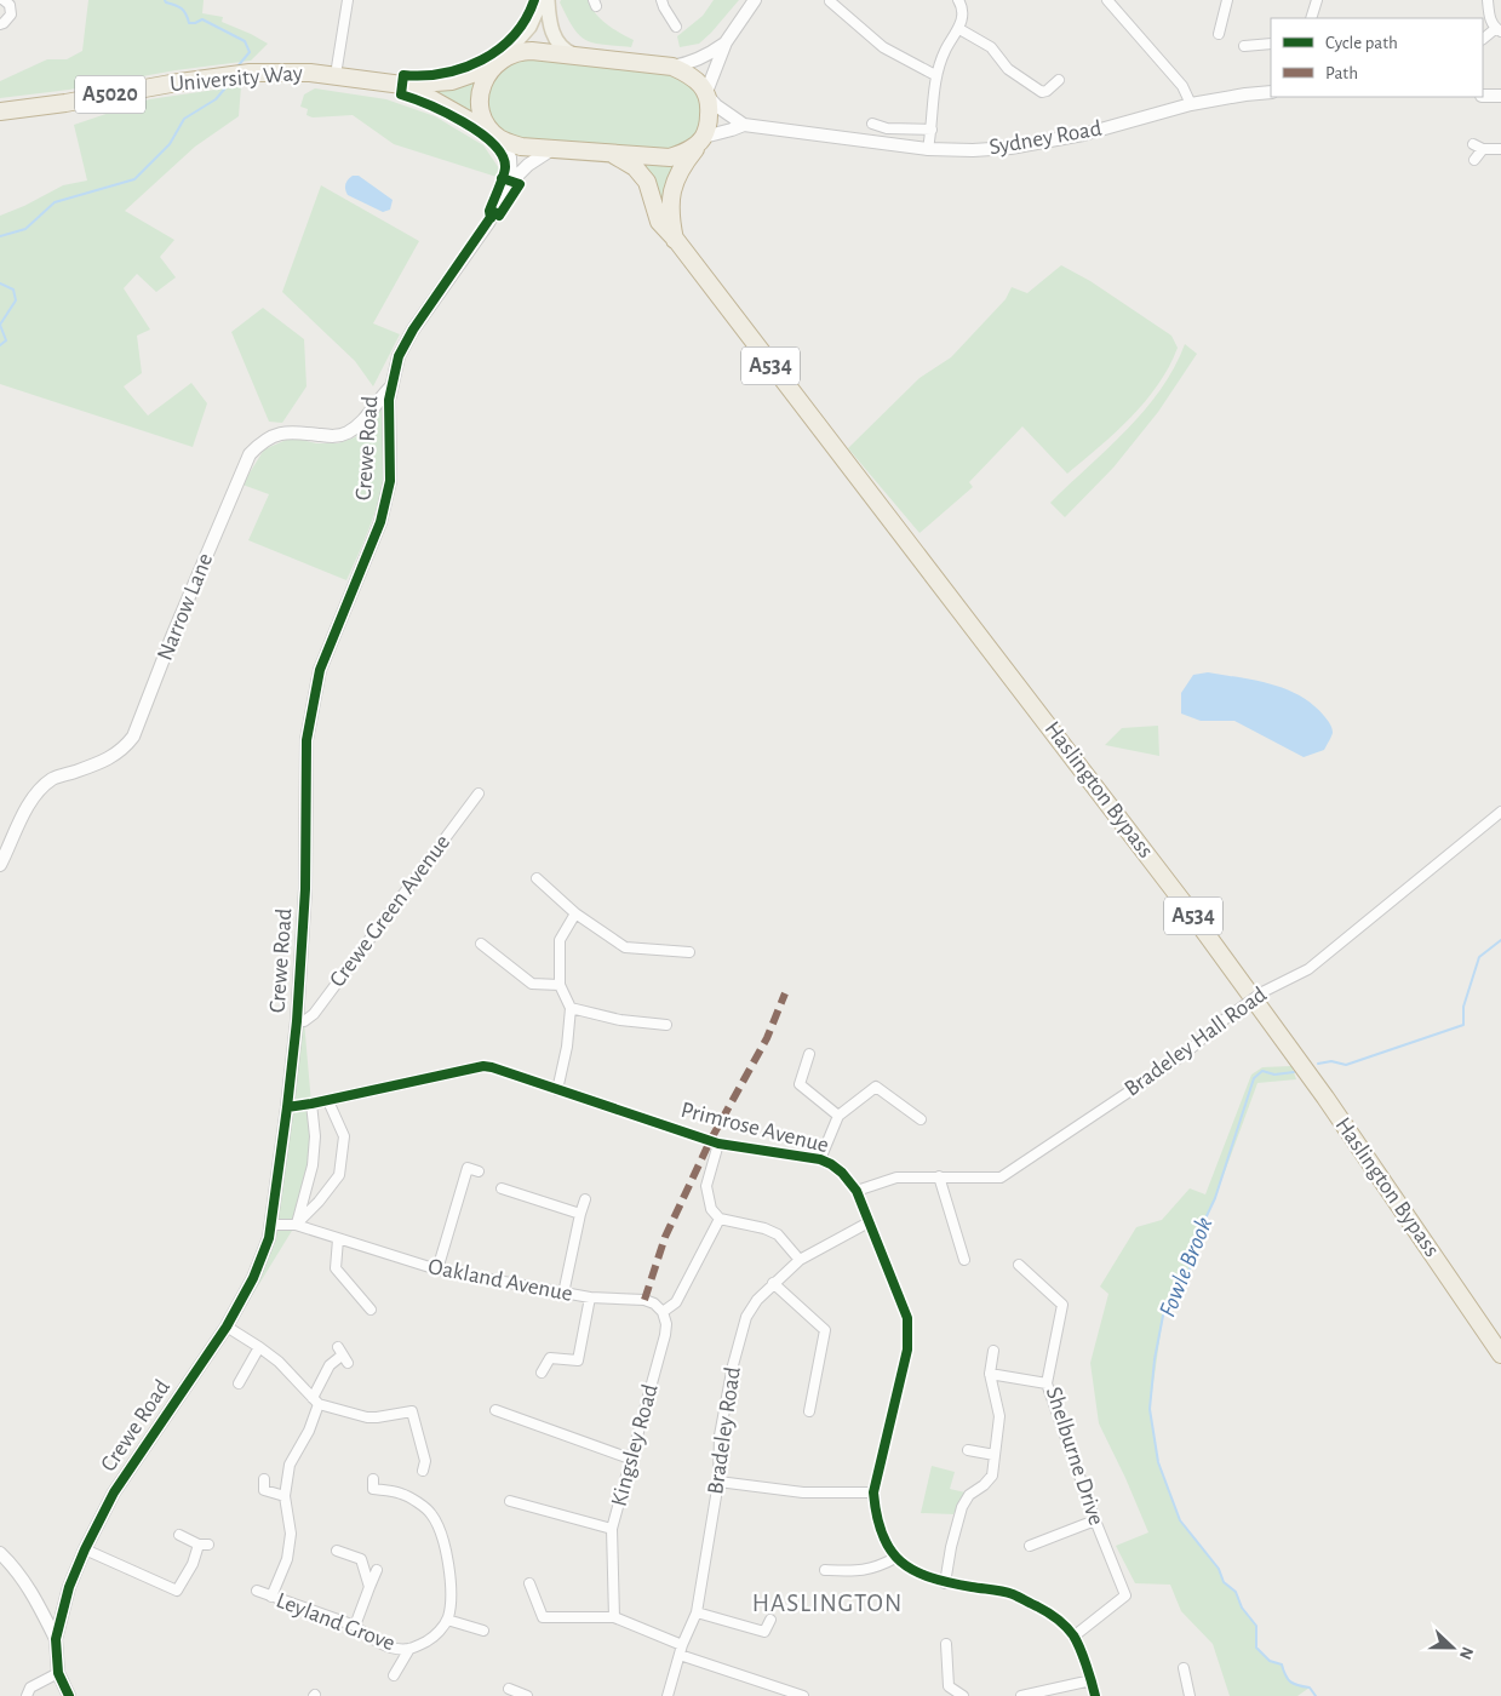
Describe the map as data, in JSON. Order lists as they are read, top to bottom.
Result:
{
  "streets": {
    "highway": [
      "University Way",
      "A5020",
      "A534",
      "Haslington Bypass"
    ],
    "street": [
      "Sydney Road",
      "Crewe Road",
      "Narrow Lane",
      "Crewe Green Avenue",
      "Bradeley Hall Road",
      "Primrose Avenue",
      "Oakland Avenue",
      "Bradeley Road",
      "Kingsley Road",
      "Shelburne Drive",
      "Leyland Grove"
    ]
  },
  "crossings": [
    ["University Way", "Sydney Road"],
    ["University Way", "Crewe Road"],
    ["University Way", "Haslington Bypass"],
    ["Sydney Road", "Haslington Bypass"],
    ["Crewe Road", "Narrow Lane"],
    ["Crewe Road", "Crewe Green Avenue"],
    ["Crewe Road", "Primrose Avenue"],
    ["Crewe Road", "Oakland Avenue"],
    ["Bradeley Hall Road", "Primrose Avenue"],
    ["Primrose Avenue", "Bradeley Road"],
    ["Primrose Avenue", "Shelburne Drive"],
    ["Oakland Avenue", "Kingsley Road"]
  ],
  "districts": ["HASLINGTON"],
  "water": ["Fowle Brook"],
  "legend": ["Cycle path", "Path"],
  "north": "right"
}
